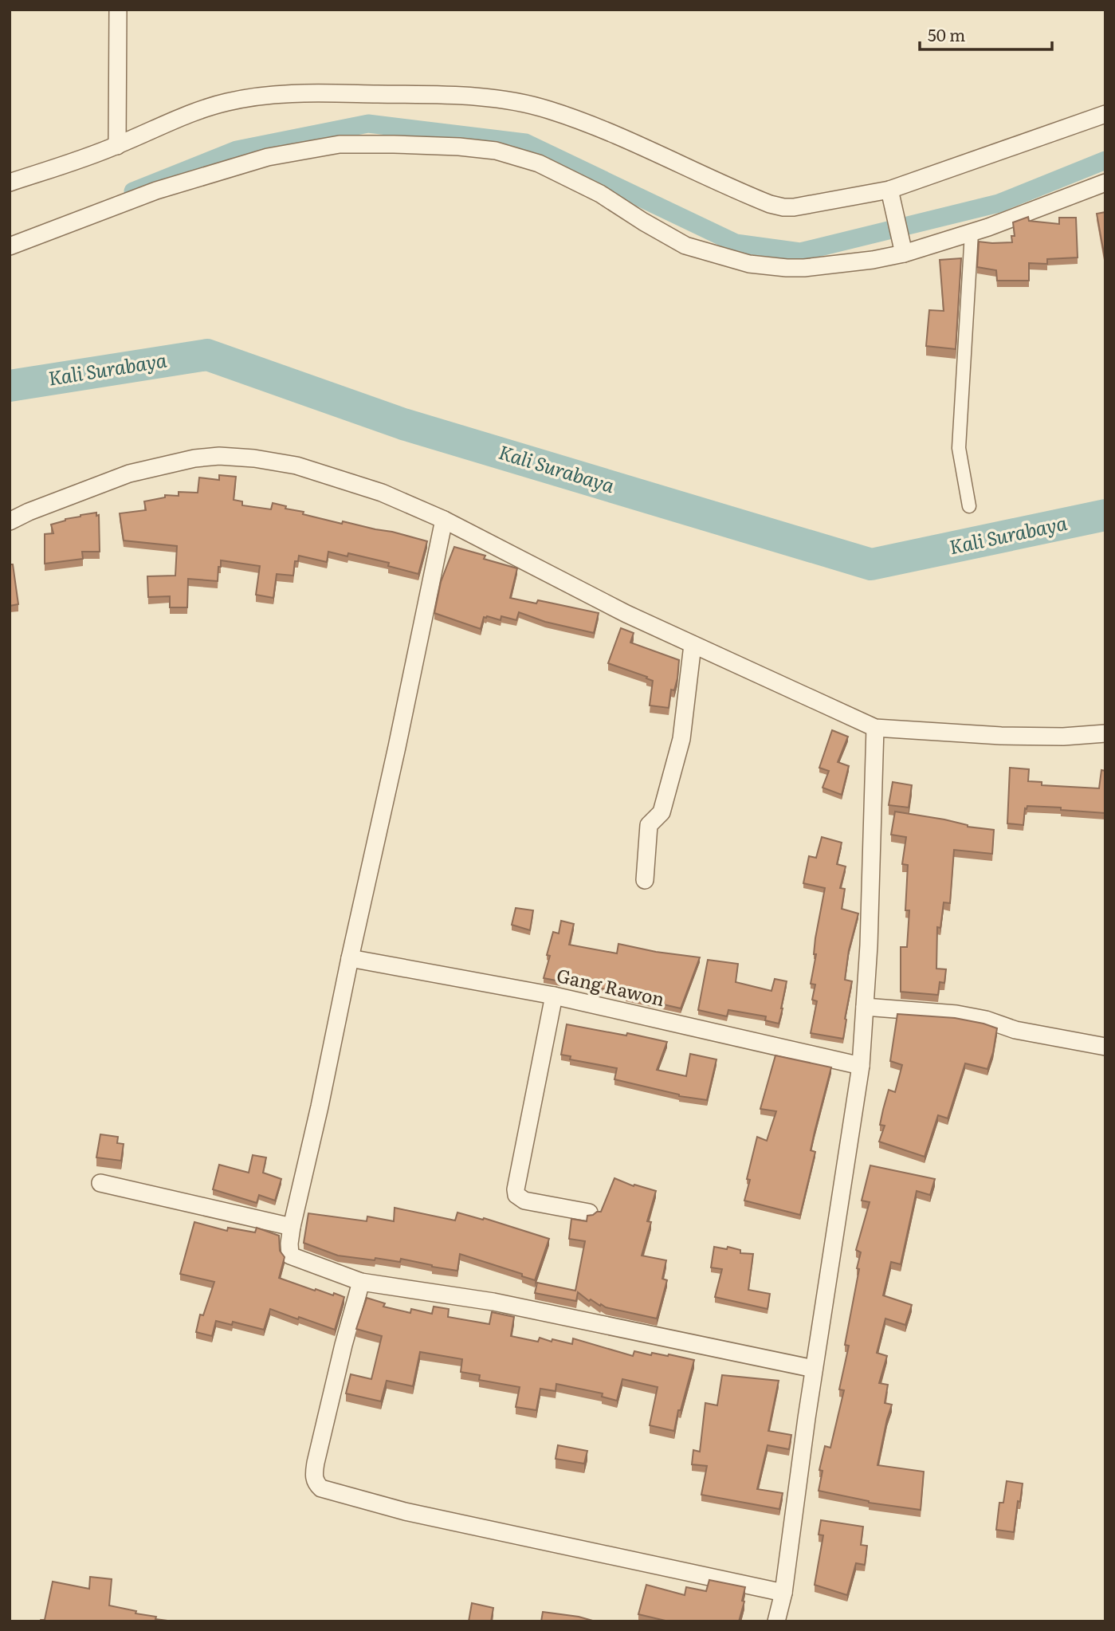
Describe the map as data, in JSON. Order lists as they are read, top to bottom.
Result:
{
  "streets": {
    "street": ["Gang Rawon"]
  },
  "water": ["Kali Surabaya"],
  "scale_bar": "50 m"
}
